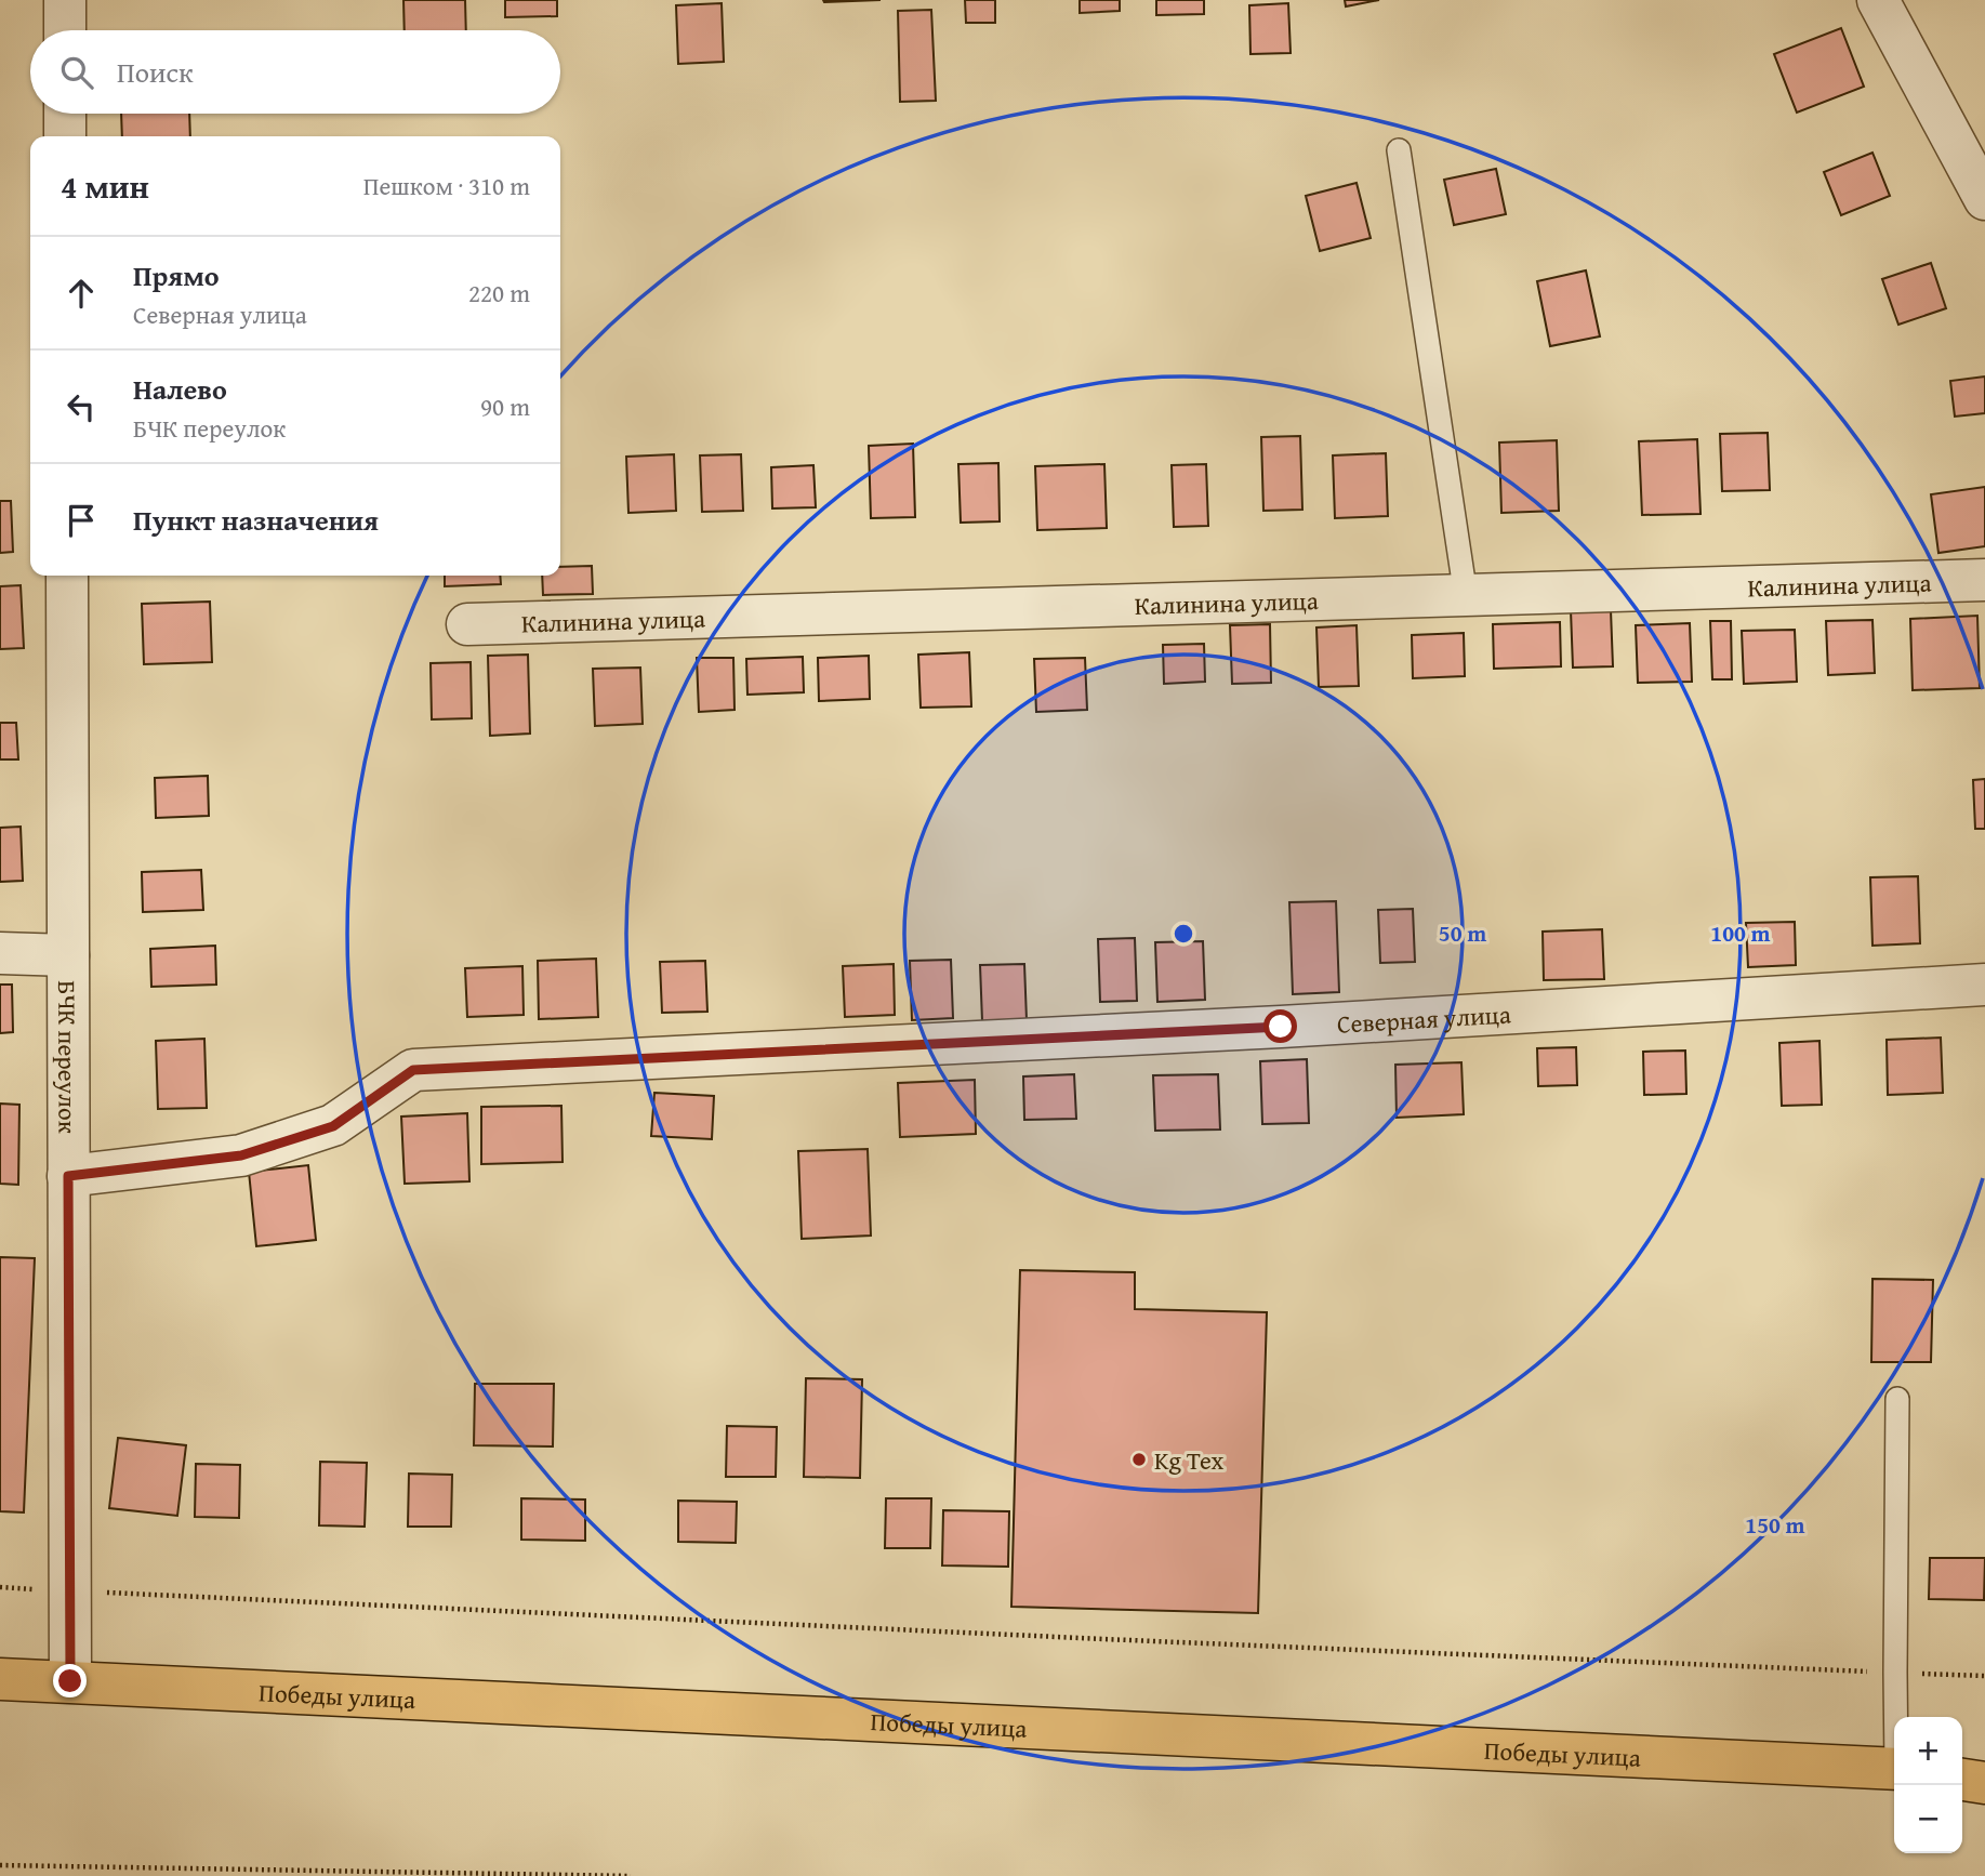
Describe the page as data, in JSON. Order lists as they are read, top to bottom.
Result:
{
  "streets": {
    "main road": ["Победы улица"],
    "street": ["Калинина улица", "Северная улица", "БЧК переулок"]
  },
  "crossings": [
    ["Северная улица", "БЧК переулок"],
    ["БЧК переулок", "Победы улица"]
  ],
  "places": ["Kg Tex"],
  "page": {
    "search": "Поиск",
    "heading": ["4 мин", "Пешком · 310 m"],
    "list": [
      ["Прямо", "Северная улица", "220 m"],
      ["Налево", "БЧК переулок", "90 m"],
      "Пункт назначения"
    ],
    "map_buttons": ["+", "−"]
  },
  "rings": ["50 m", "100 m", "150 m"]
}
